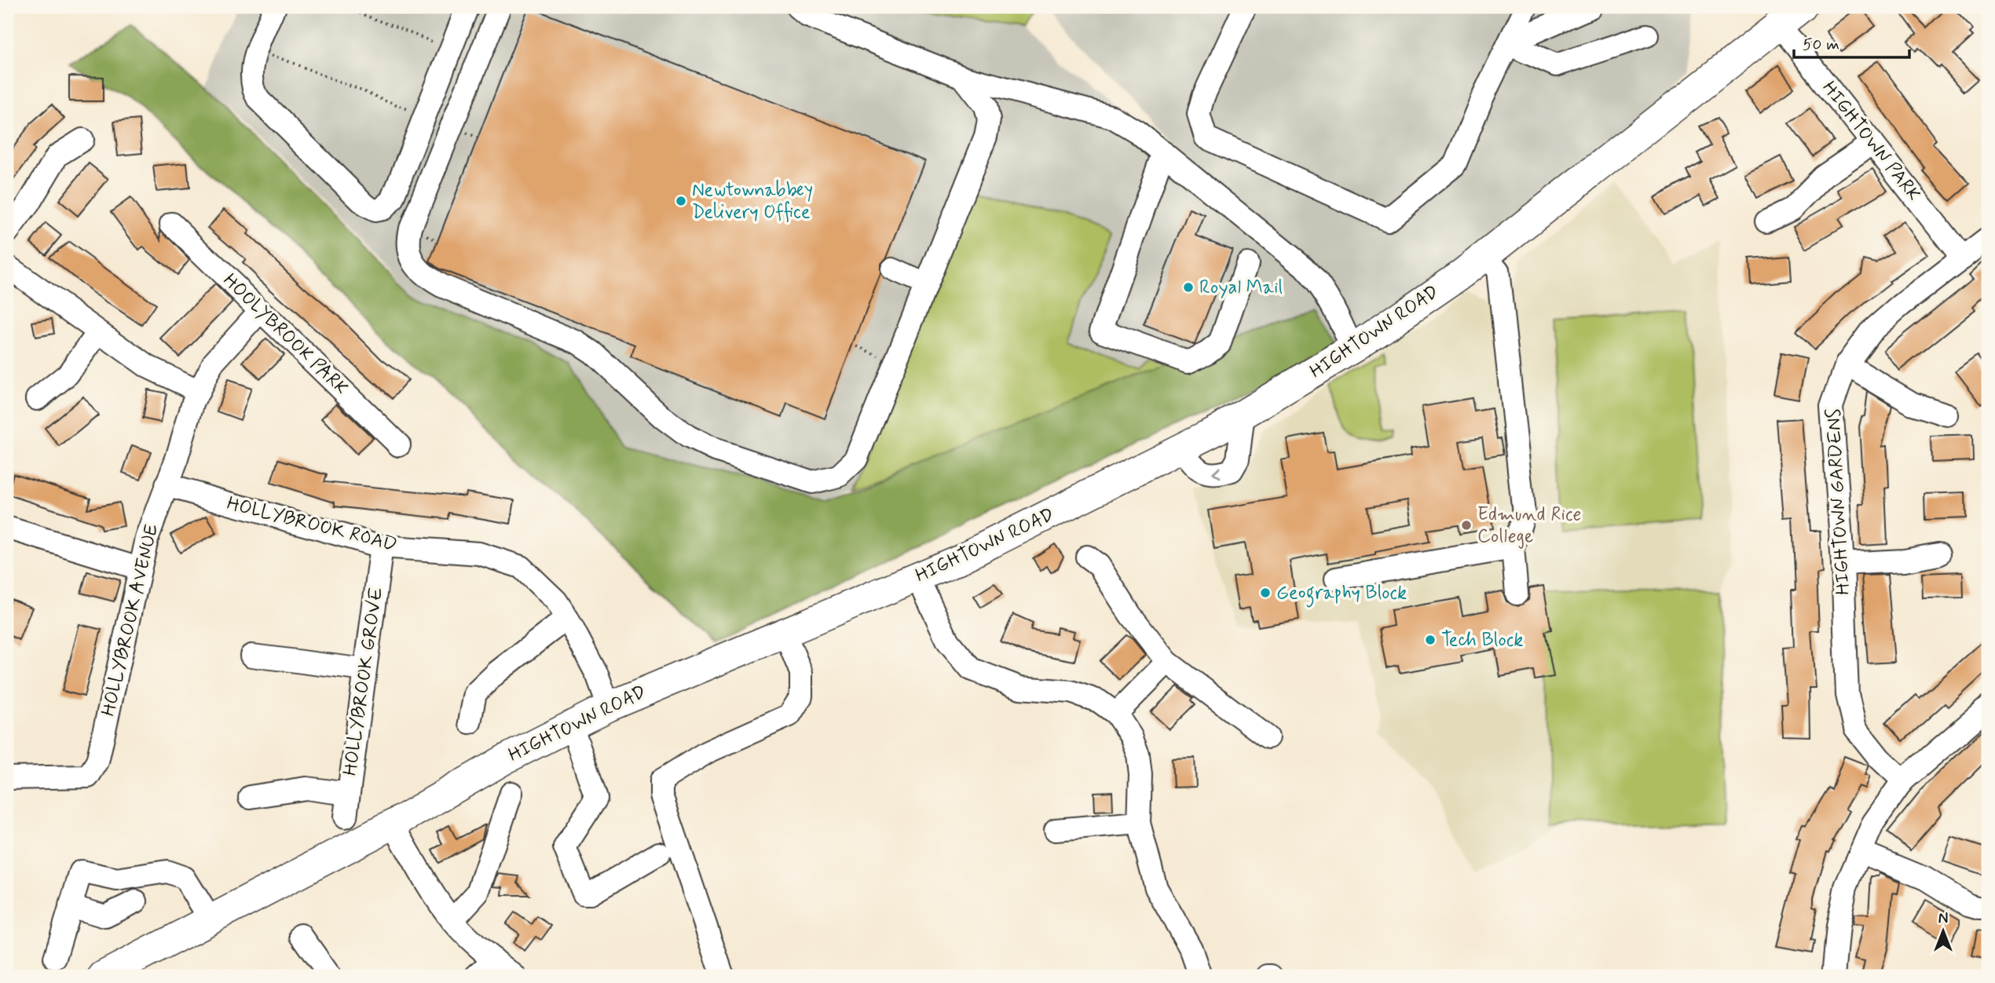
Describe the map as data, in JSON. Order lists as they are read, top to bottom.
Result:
{
  "streets": {
    "main road": ["HIGHTOWN ROAD"],
    "street": [
      "HIGHTOWN PARK",
      "HOOLYBROOK PARK",
      "HIGHTOWN GARDENS",
      "HOLLYBROOK ROAD",
      "HOLLYBROOK AVENUE",
      "HOLLYBROOK GROVE"
    ]
  },
  "crossings": [
    ["HIGHTOWN PARK", "HIGHTOWN ROAD"],
    ["HIGHTOWN PARK", "HIGHTOWN GARDENS"],
    ["HIGHTOWN ROAD", "HOLLYBROOK ROAD"],
    ["HOOLYBROOK PARK", "HOLLYBROOK AVENUE"],
    ["HOLLYBROOK ROAD", "HOLLYBROOK AVENUE"],
    ["HOLLYBROOK ROAD", "HOLLYBROOK GROVE"]
  ],
  "places": [
    "Newtownabbey Delivery Office",
    "Royal Mail",
    "Edmund Rice College",
    "Geography Block",
    "Tech Block"
  ],
  "scale_bar": "50 m",
  "north": "top"
}
